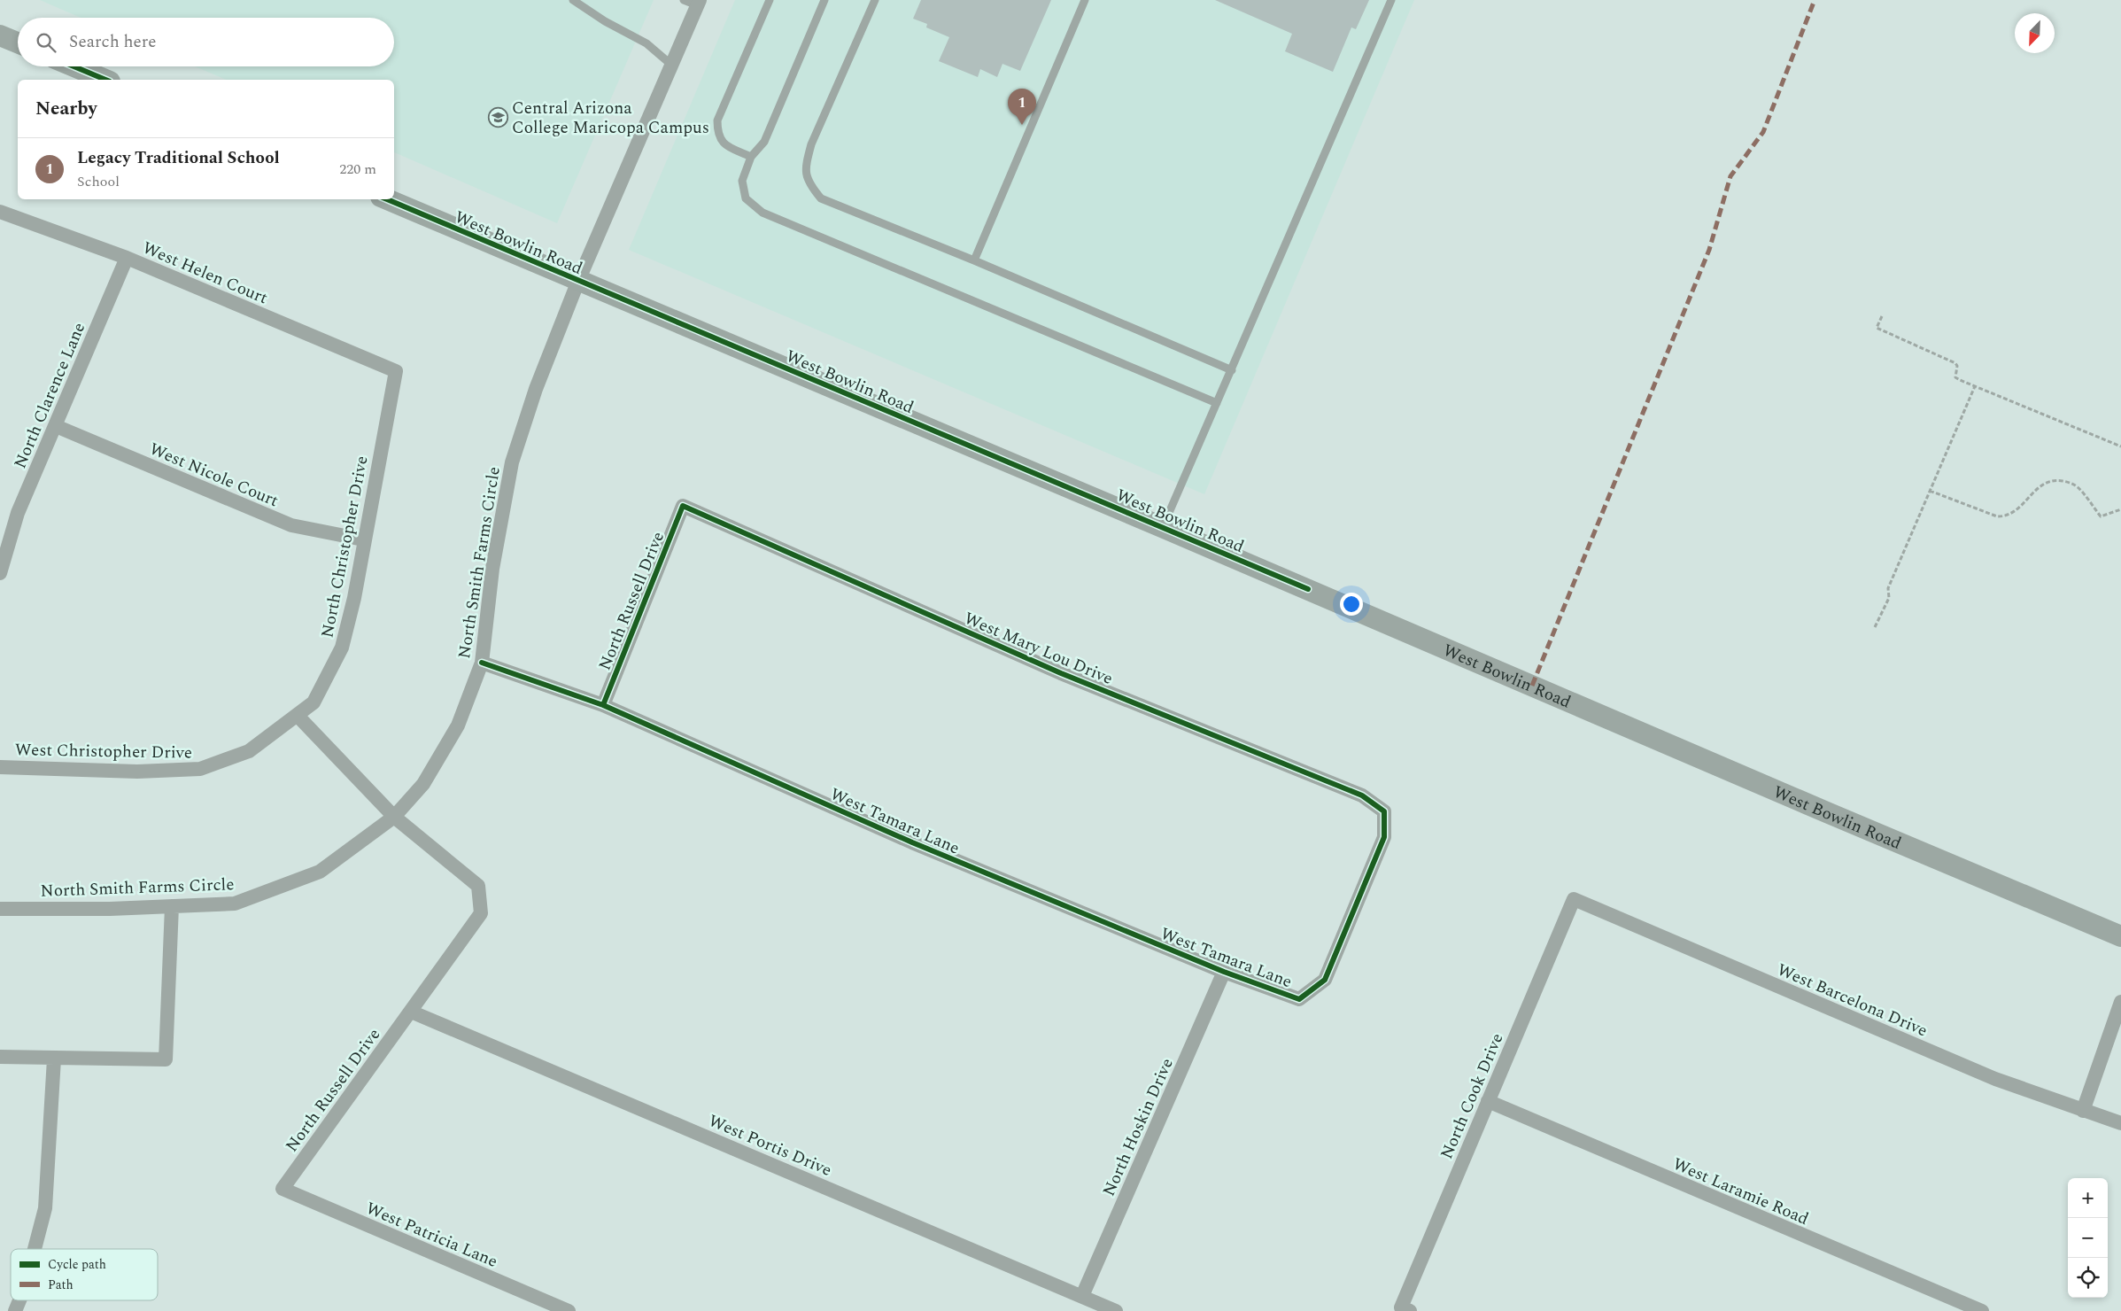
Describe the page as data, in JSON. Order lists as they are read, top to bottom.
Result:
{
  "streets": {
    "street": [
      "West Bowlin Road",
      "West Helen Court",
      "North Clarence Lane",
      "West Nicole Court",
      "North Christopher Drive",
      "North Smith Farms Circle",
      "North Russell Drive",
      "West Mary Lou Drive",
      "West Christopher Drive",
      "West Tamara Lane",
      "West Barcelona Drive",
      "North Cook Drive",
      "North Hoskin Drive",
      "West Portis Drive",
      "West Laramie Road",
      "West Patricia Lane"
    ]
  },
  "crossings": [
    ["West Bowlin Road", "North Smith Farms Circle"],
    ["West Helen Court", "North Clarence Lane"],
    ["West Helen Court", "North Christopher Drive"],
    ["North Clarence Lane", "West Nicole Court"],
    ["West Nicole Court", "North Christopher Drive"],
    ["North Christopher Drive", "North Russell Drive"],
    ["North Christopher Drive", "West Christopher Drive"],
    ["North Smith Farms Circle", "North Russell Drive"],
    ["North Smith Farms Circle", "West Tamara Lane"],
    ["North Russell Drive", "West Mary Lou Drive"],
    ["North Russell Drive", "West Christopher Drive"],
    ["North Russell Drive", "West Tamara Lane"],
    ["North Russell Drive", "West Portis Drive"],
    ["North Russell Drive", "West Patricia Lane"],
    ["West Mary Lou Drive", "West Tamara Lane"],
    ["West Tamara Lane", "North Hoskin Drive"],
    ["West Barcelona Drive", "North Cook Drive"],
    ["North Cook Drive", "West Laramie Road"],
    ["North Hoskin Drive", "West Portis Drive"]
  ],
  "places": {
    "school or university": ["Central Arizona College Maricopa Campus"]
  },
  "legend": ["Cycle path", "Path"],
  "north": "bottom left",
  "page": {
    "search": "Search here",
    "heading": "Nearby",
    "pins": "1",
    "list": [
      {
        "mark": "1",
        "name": "Legacy Traditional School",
        "note": "School",
        "value": "220 m"
      }
    ],
    "map_buttons": ["+", "−"]
  }
}
